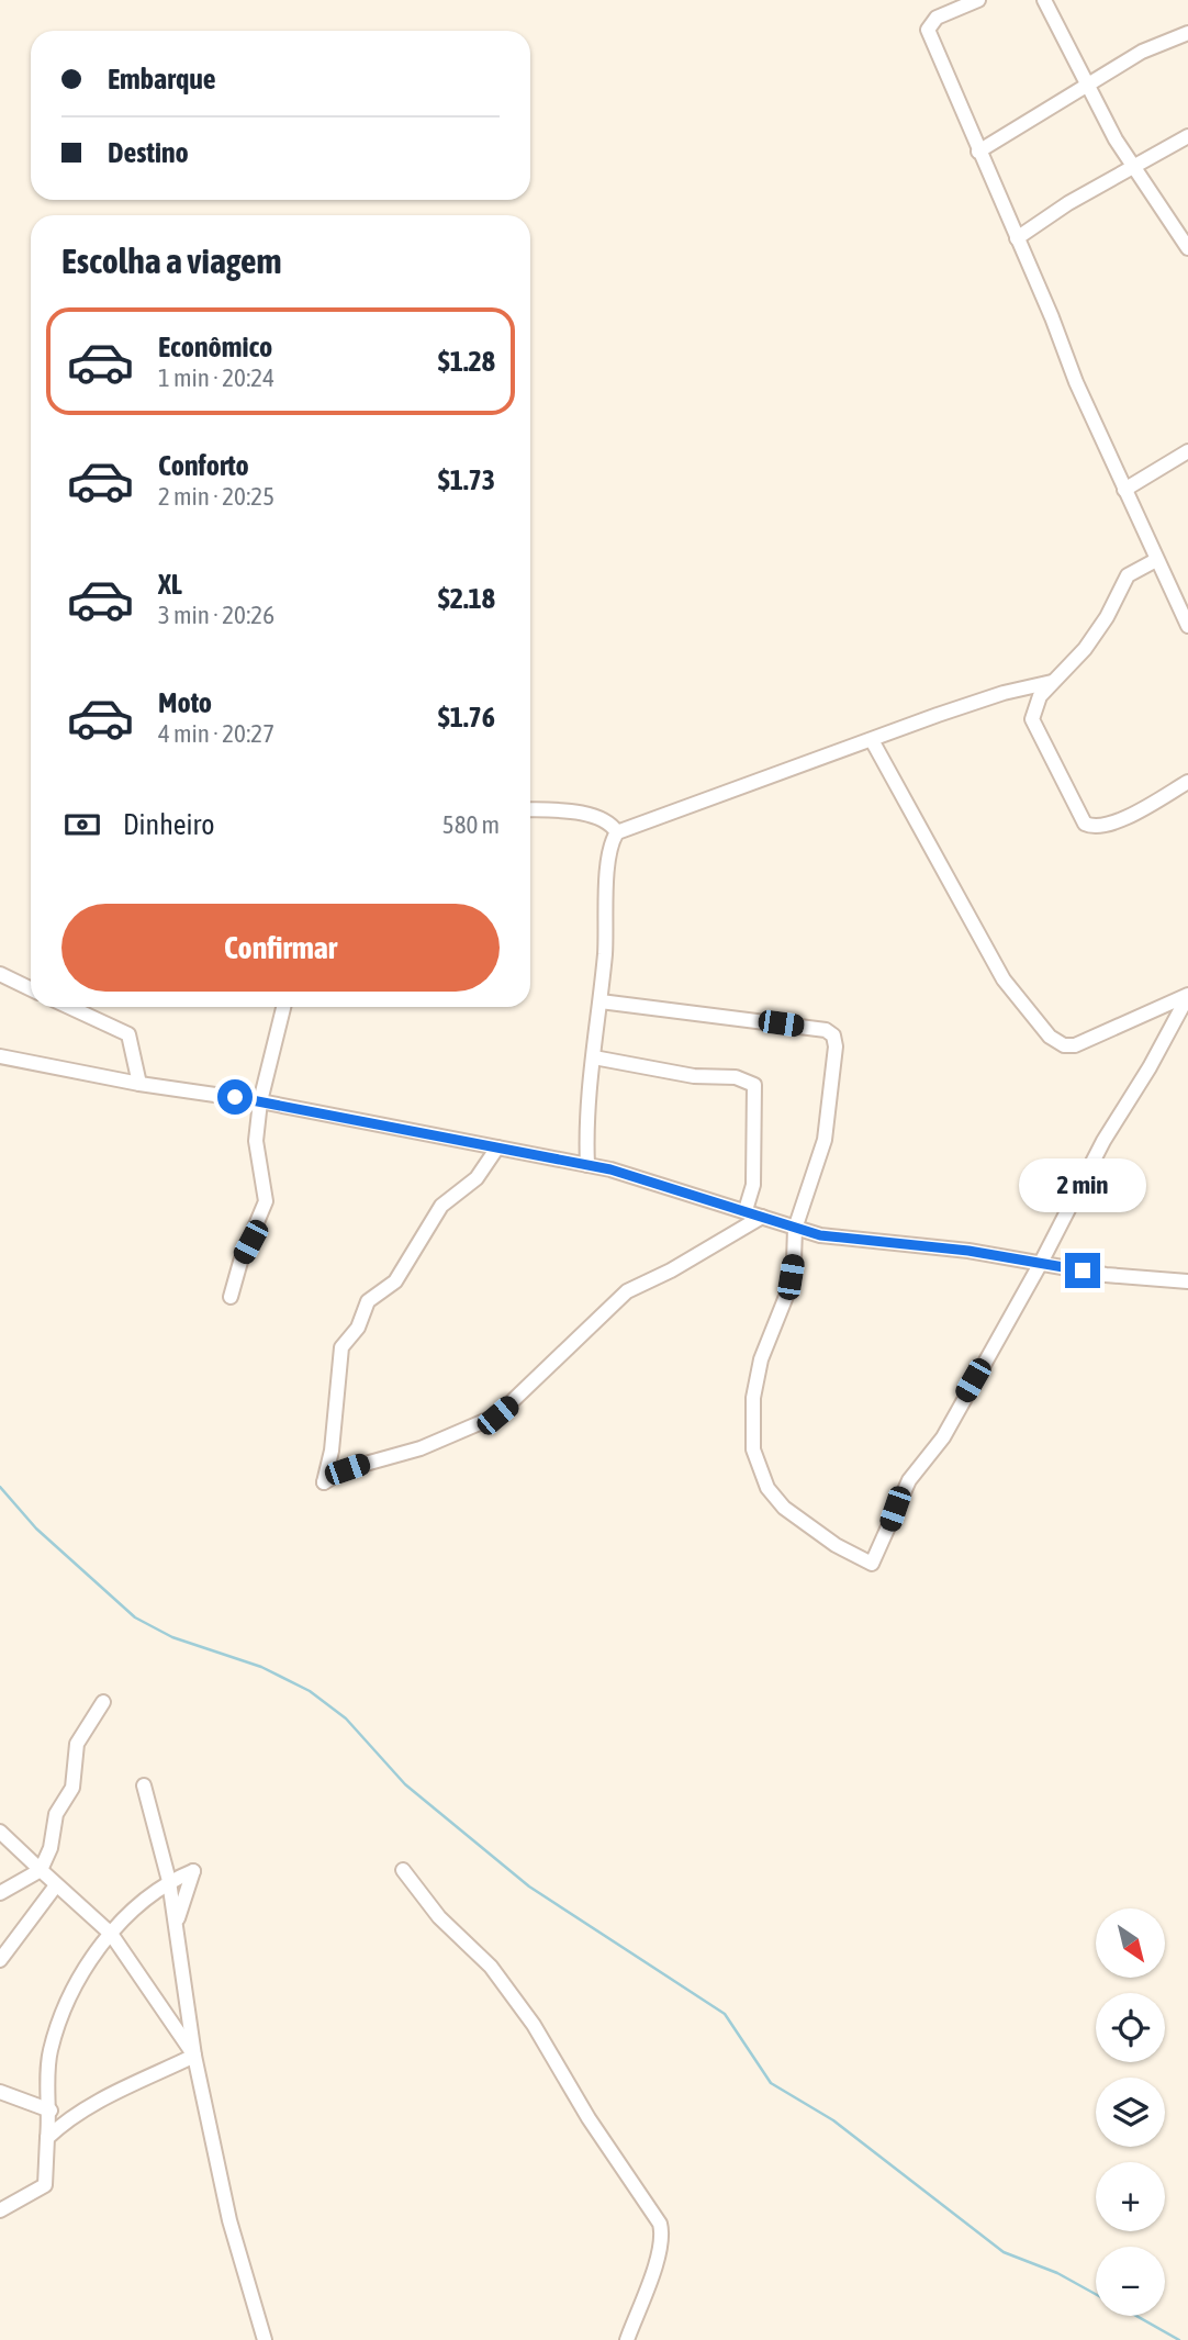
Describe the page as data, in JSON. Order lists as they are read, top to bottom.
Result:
{
  "north": "bottom right",
  "page": {
    "banner": ["Embarque", "Destino"],
    "heading": "Escolha a viagem",
    "list": [
      {
        "name": "Econômico",
        "note": "1 min · 20:24",
        "value": "$1.28"
      },
      {
        "name": "Conforto",
        "note": "2 min · 20:25",
        "value": "$1.73"
      },
      {
        "name": "XL",
        "note": "3 min · 20:26",
        "value": "$2.18"
      },
      {
        "name": "Moto",
        "note": "4 min · 20:27",
        "value": "$1.76"
      }
    ],
    "pay": ["Dinheiro", "580 m"],
    "buttons": "Confirmar",
    "bubble": "2 min",
    "map_buttons": ["+", "−"]
  }
}
